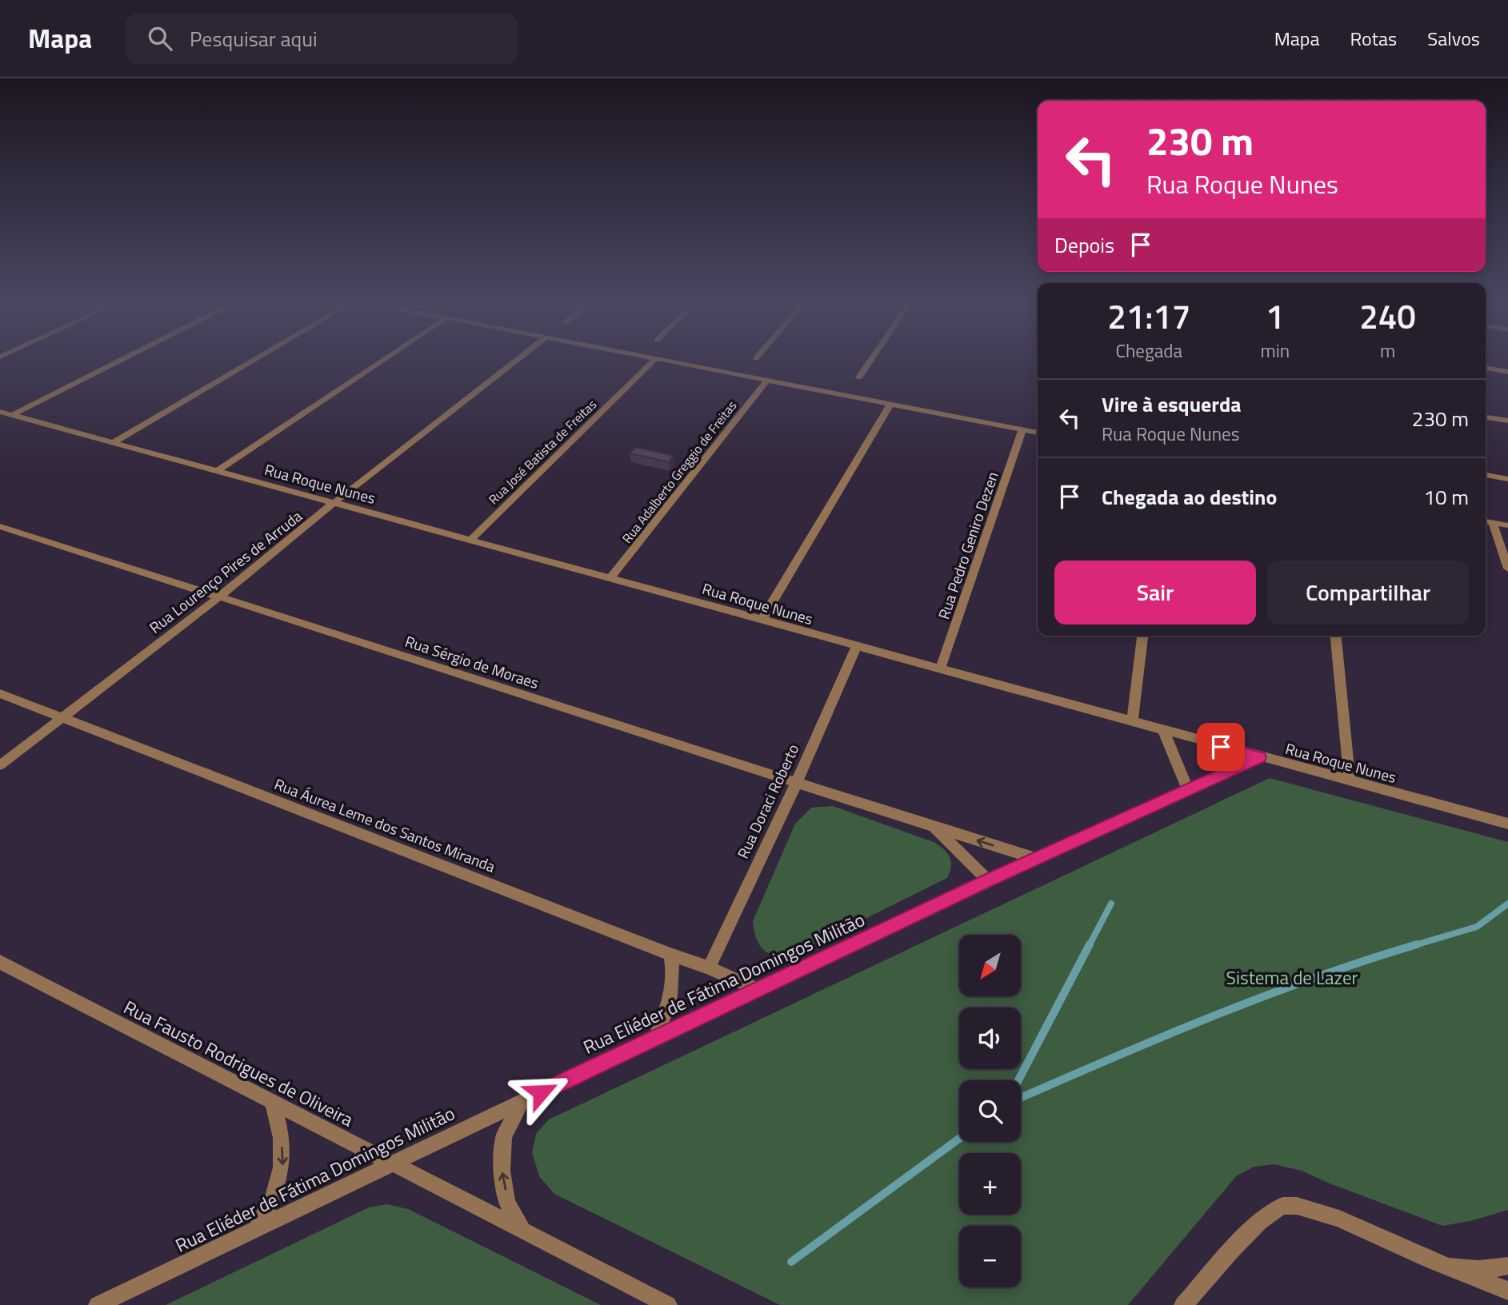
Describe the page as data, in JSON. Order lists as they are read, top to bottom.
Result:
{
  "streets": {
    "street": [
      "Rua José Batista de Freitas",
      "Rua Adalberto Greggio de Freitas",
      "Rua Roque Nunes",
      "Rua Pedro Geniro Dezen",
      "Rua Lourenço Pires de Arruda",
      "Rua Sérgio de Moraes",
      "Rua Doraci Roberto",
      "Rua Áurea Leme dos Santos Miranda",
      "Rua Eliéder de Fátima Domingos Militão",
      "Rua Fausto Rodrigues de Oliveira"
    ]
  },
  "crossings": [
    ["Rua José Batista de Freitas", "Rua Roque Nunes"],
    ["Rua Adalberto Greggio de Freitas", "Rua Roque Nunes"],
    ["Rua Roque Nunes", "Rua Pedro Geniro Dezen"],
    ["Rua Roque Nunes", "Rua Lourenço Pires de Arruda"],
    ["Rua Roque Nunes", "Rua Doraci Roberto"],
    ["Rua Roque Nunes", "Rua Eliéder de Fátima Domingos Militão"],
    ["Rua Lourenço Pires de Arruda", "Rua Sérgio de Moraes"],
    ["Rua Lourenço Pires de Arruda", "Rua Áurea Leme dos Santos Miranda"],
    ["Rua Sérgio de Moraes", "Rua Doraci Roberto"],
    ["Rua Sérgio de Moraes", "Rua Eliéder de Fátima Domingos Militão"],
    ["Rua Doraci Roberto", "Rua Áurea Leme dos Santos Miranda"],
    ["Rua Áurea Leme dos Santos Miranda", "Rua Eliéder de Fátima Domingos Militão"],
    ["Rua Eliéder de Fátima Domingos Militão", "Rua Fausto Rodrigues de Oliveira"]
  ],
  "parks": ["Sistema de Lazer"],
  "north": "bottom left",
  "page": {
    "header": "Mapa",
    "search": "Pesquisar aqui",
    "nav": ["Mapa", "Rotas", "Salvos"],
    "turn": ["230 m", "Rua Roque Nunes"],
    "then": "Depois",
    "eta": [
      "21:17",
      "Chegada",
      "1",
      "min",
      "240",
      "m"
    ],
    "list": [
      {
        "name": "Vire à esquerda",
        "note": "Rua Roque Nunes",
        "value": "230 m"
      },
      {
        "name": "Chegada ao destino",
        "value": "10 m"
      }
    ],
    "buttons": ["Sair", "Compartilhar"],
    "map_buttons": ["+", "−"]
  }
}
